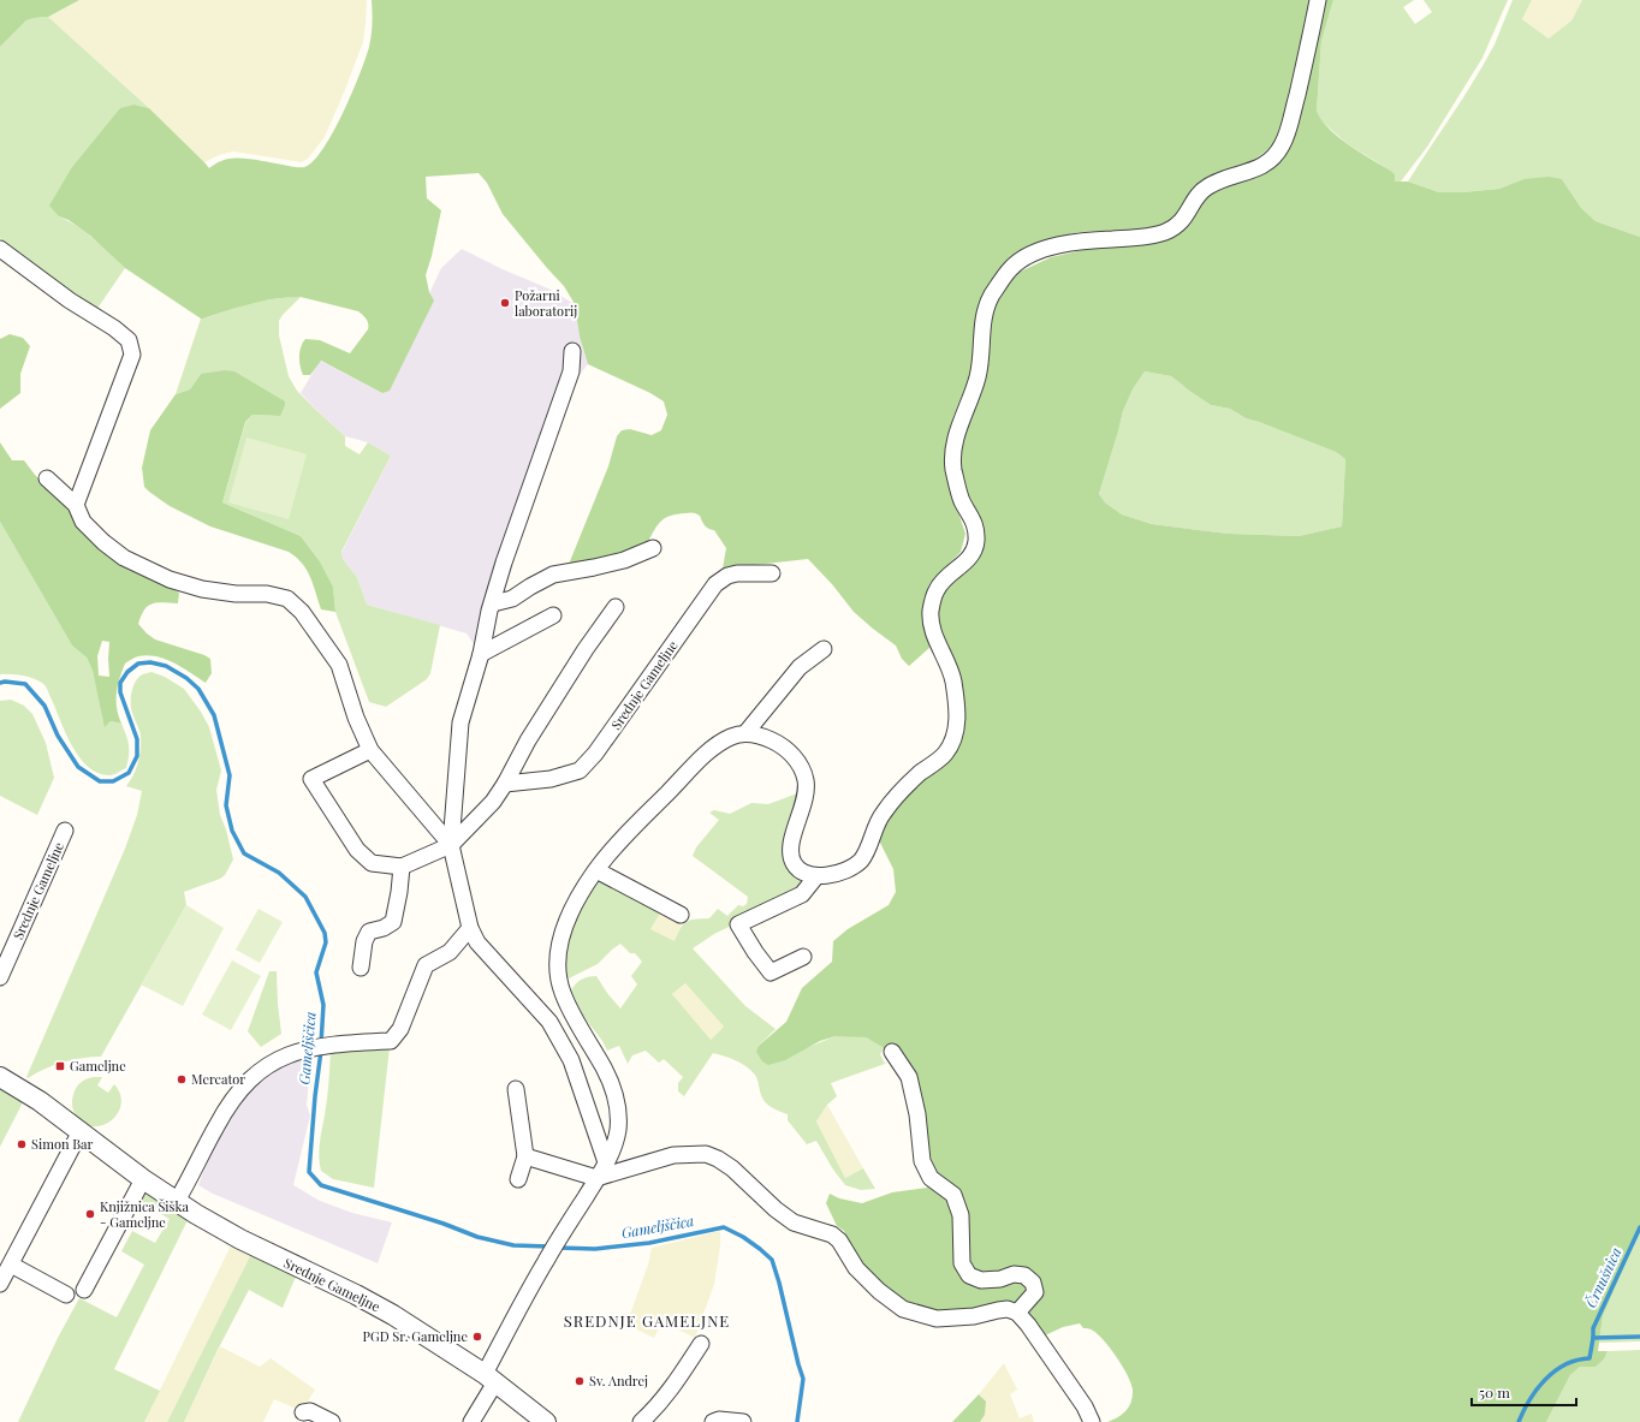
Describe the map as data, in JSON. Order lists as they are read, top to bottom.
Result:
{
  "streets": {
    "street": ["Srednje Gameljne"]
  },
  "districts": ["SREDNJE GAMELJNE"],
  "water": ["Gameljščica", "Črnušnica"],
  "places": {
    "other": [
      "Požarni laboratorij",
      "Mercator",
      "Simon Bar",
      "Knjižnica Šiška - Gameljne",
      "PGD Sr. Gameljne",
      "Sv. Andrej"
    ],
    "transit": ["Gameljne"]
  },
  "scale_bar": "50 m"
}
